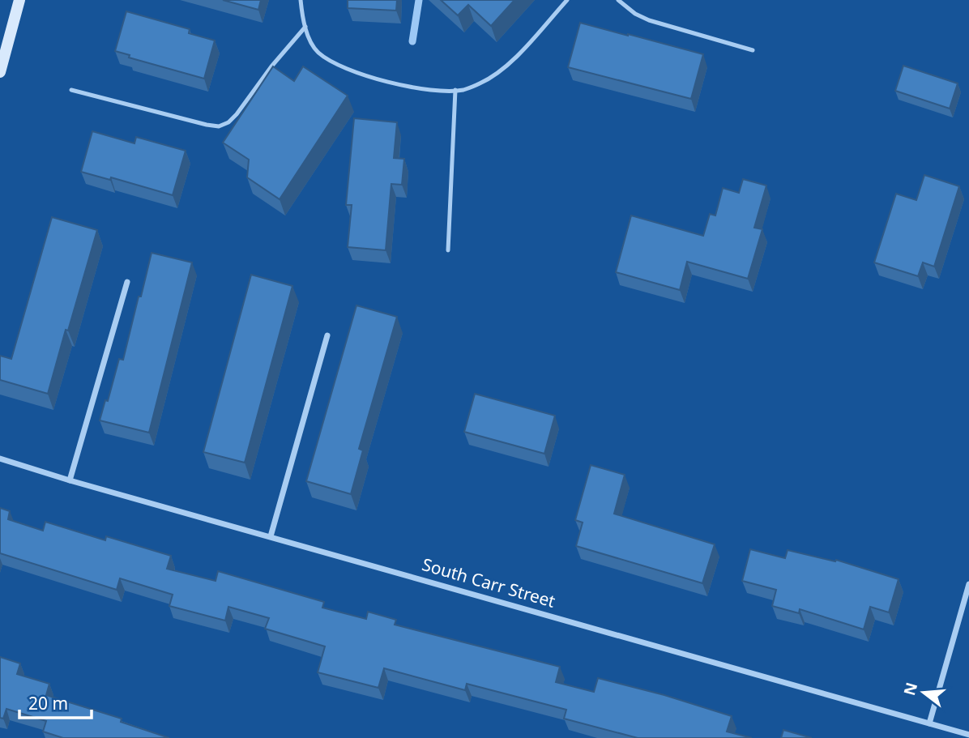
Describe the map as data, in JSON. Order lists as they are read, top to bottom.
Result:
{
  "streets": {
    "street": ["South Carr Street"]
  },
  "scale_bar": "20 m",
  "north": "left"
}
